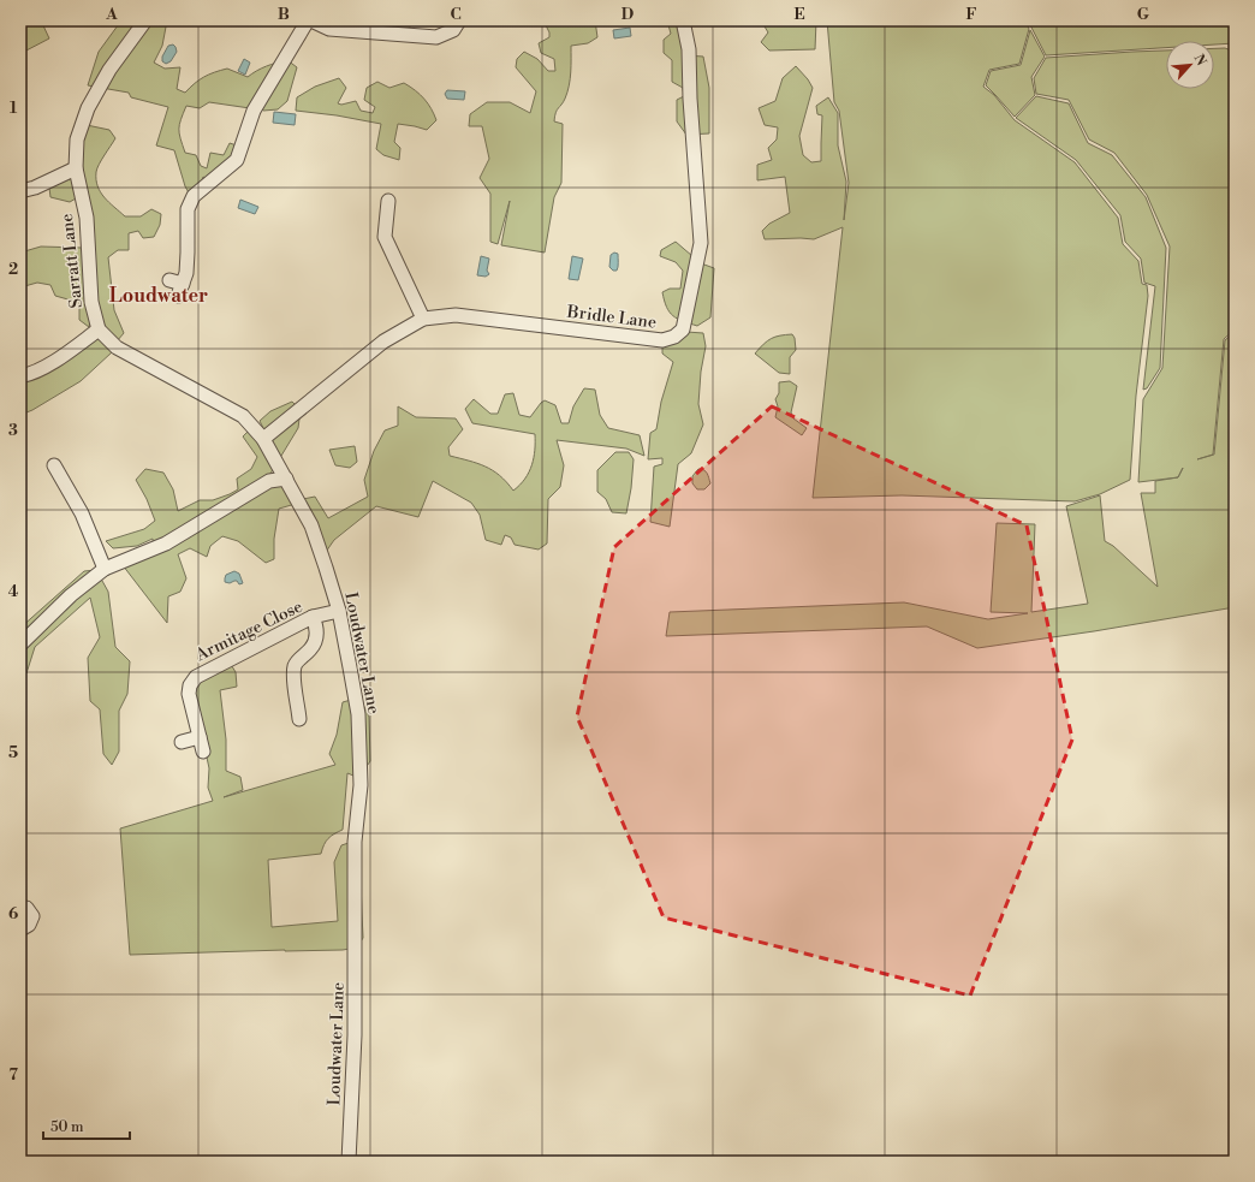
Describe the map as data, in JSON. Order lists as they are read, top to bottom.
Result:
{
  "streets": {
    "street": [
      "Sarratt Lane",
      "Bridle Lane",
      "Armitage Close",
      "Loudwater Lane"
    ]
  },
  "crossings": [
    ["Armitage Close", "Loudwater Lane"]
  ],
  "districts": ["Loudwater"],
  "scale_bar": "50 m",
  "north": "top right",
  "grid": {
    "columns": [
      "A",
      "B",
      "C",
      "D",
      "E",
      "F",
      "G"
    ],
    "rows": [
      "1",
      "2",
      "3",
      "4",
      "5",
      "6",
      "7"
    ]
  }
}
